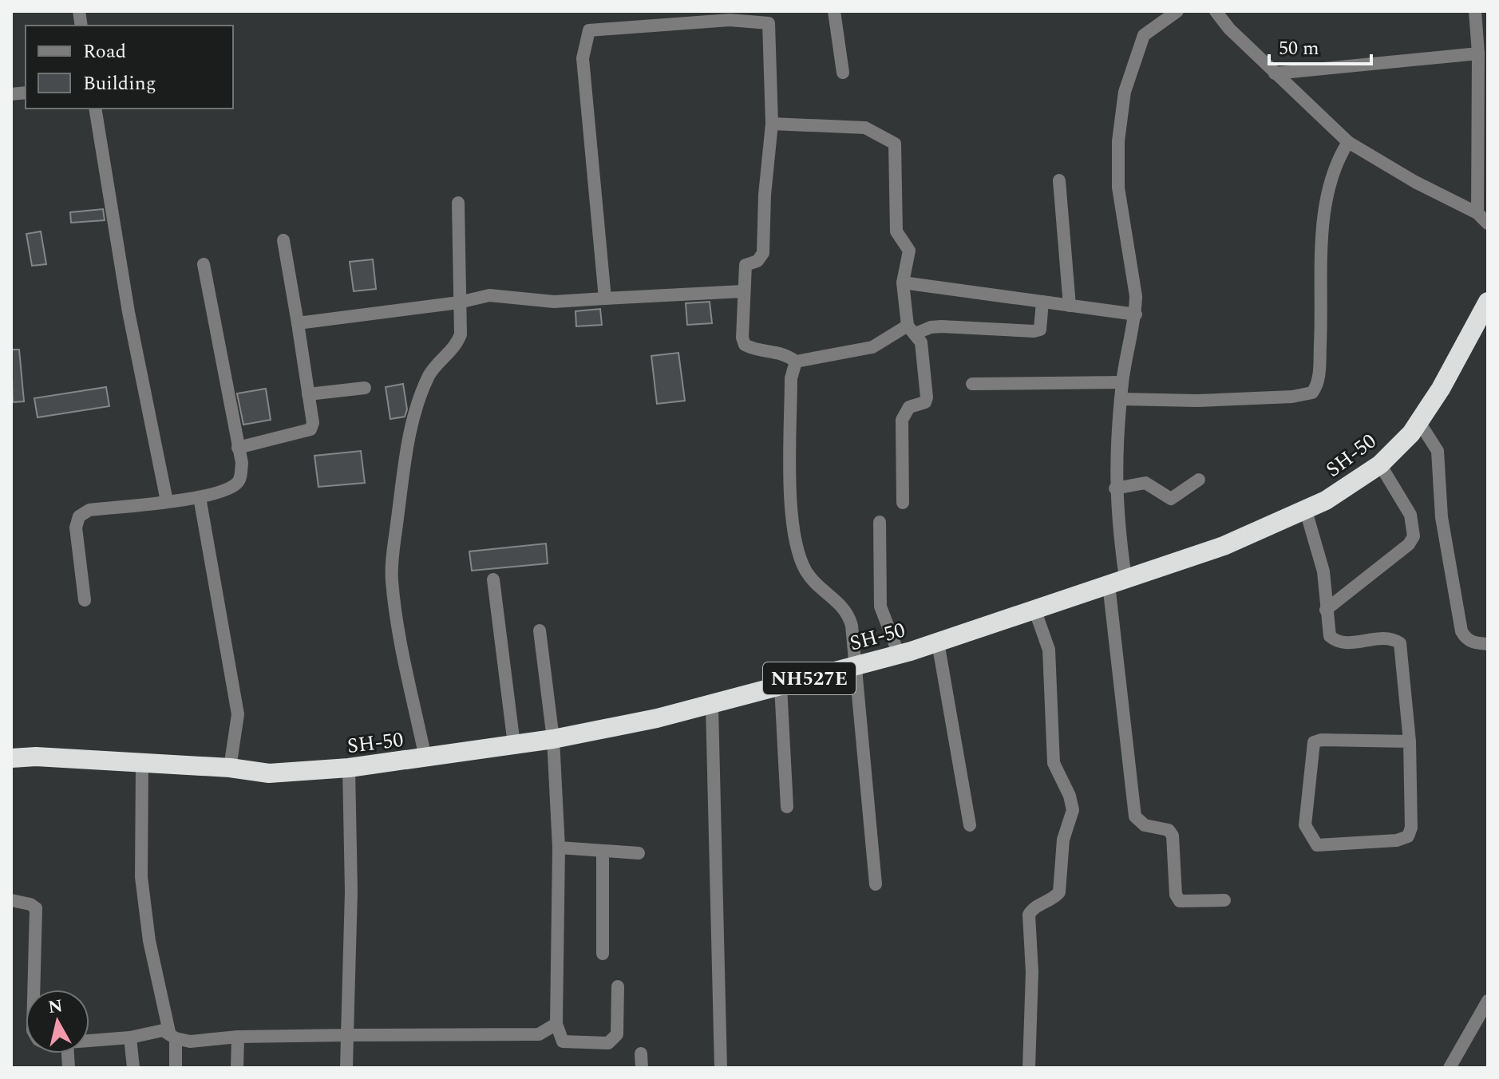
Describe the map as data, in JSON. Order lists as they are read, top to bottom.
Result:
{
  "streets": {
    "highway": ["SH-50", "NH527E"]
  },
  "legend": ["Road", "Building"],
  "scale_bar": "50 m",
  "north": "top"
}
